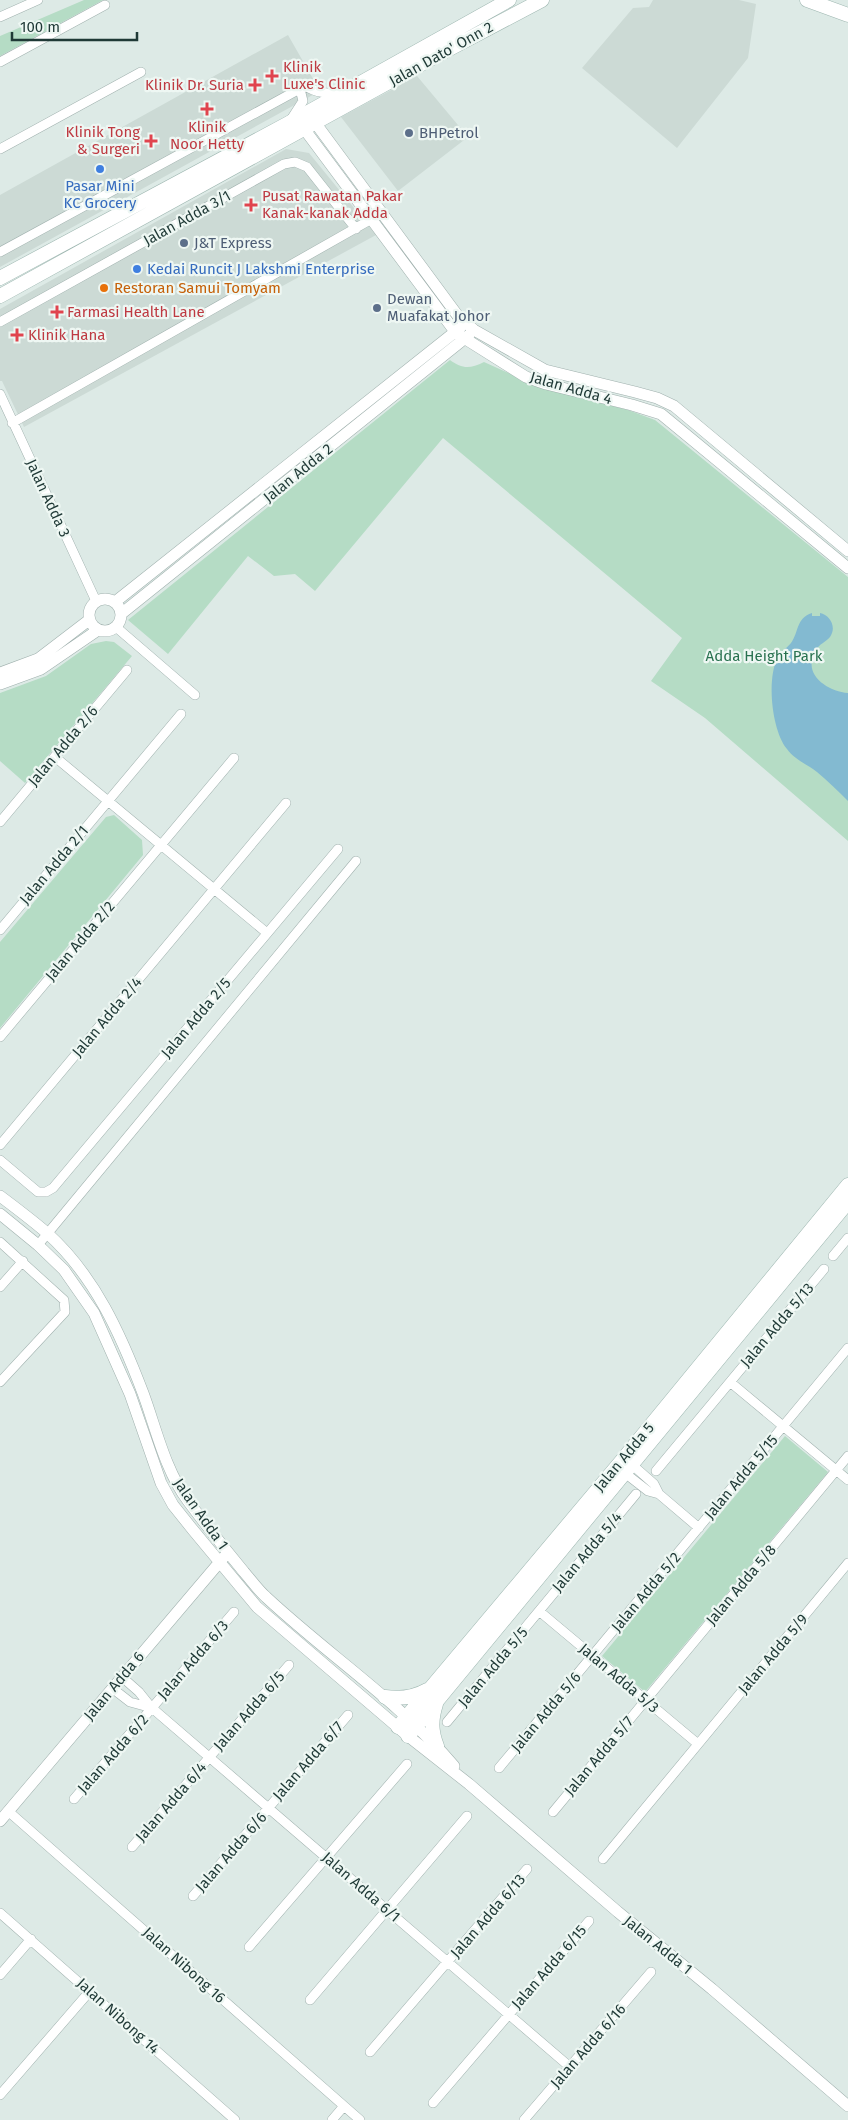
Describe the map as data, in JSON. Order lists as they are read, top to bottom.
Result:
{
  "streets": {
    "main road": ["Jalan Dato' Onn 2", "Jalan Adda 5"],
    "street": [
      "Jalan Adda 3/1",
      "Jalan Adda 4",
      "Jalan Adda 2",
      "Jalan Adda 3",
      "Jalan Adda 2/6",
      "Jalan Adda 2/1",
      "Jalan Adda 2/2",
      "Jalan Adda 2/4",
      "Jalan Adda 2/5",
      "Jalan Adda 5/13",
      "Jalan Adda 5/15",
      "Jalan Adda 1",
      "Jalan Adda 5/4",
      "Jalan Adda 5/8",
      "Jalan Adda 5/2",
      "Jalan Adda 5/9",
      "Jalan Adda 6/3",
      "Jalan Adda 5/5",
      "Jalan Adda 5/3",
      "Jalan Adda 6",
      "Jalan Adda 6/5",
      "Jalan Adda 5/6",
      "Jalan Adda 6/2",
      "Jalan Adda 5/7",
      "Jalan Adda 6/7",
      "Jalan Adda 6/4",
      "Jalan Adda 6/6",
      "Jalan Adda 6/1",
      "Jalan Adda 6/13",
      "Jalan Nibong 16",
      "Jalan Adda 6/15",
      "Jalan Nibong 14",
      "Jalan Adda 6/16"
    ]
  },
  "crossings": [
    ["Jalan Dato' Onn 2", "Jalan Adda 4"],
    ["Jalan Adda 4", "Jalan Adda 2"],
    ["Jalan Adda 2", "Jalan Adda 3"],
    ["Jalan Adda 5", "Jalan Adda 1"],
    ["Jalan Adda 5/15", "Jalan Adda 5/2"],
    ["Jalan Adda 1", "Jalan Adda 6"],
    ["Jalan Adda 5/4", "Jalan Adda 5/5"],
    ["Jalan Adda 5/4", "Jalan Adda 5/3"],
    ["Jalan Adda 5/8", "Jalan Adda 5/3"],
    ["Jalan Adda 5/8", "Jalan Adda 5/7"],
    ["Jalan Adda 5/2", "Jalan Adda 5/3"],
    ["Jalan Adda 5/2", "Jalan Adda 5/6"],
    ["Jalan Adda 5/9", "Jalan Adda 5/3"],
    ["Jalan Adda 6/3", "Jalan Adda 6/2"],
    ["Jalan Adda 6/3", "Jalan Adda 6/1"],
    ["Jalan Adda 5/5", "Jalan Adda 5/3"],
    ["Jalan Adda 5/3", "Jalan Adda 5/6"],
    ["Jalan Adda 5/3", "Jalan Adda 5/7"],
    ["Jalan Adda 6", "Jalan Nibong 16"],
    ["Jalan Adda 6/5", "Jalan Adda 6/4"],
    ["Jalan Adda 6/5", "Jalan Adda 6/1"],
    ["Jalan Adda 6/2", "Jalan Adda 6/1"],
    ["Jalan Adda 6/7", "Jalan Adda 6/6"],
    ["Jalan Adda 6/7", "Jalan Adda 6/1"],
    ["Jalan Adda 6/4", "Jalan Adda 6/1"],
    ["Jalan Adda 6/6", "Jalan Adda 6/1"],
    ["Jalan Adda 6/1", "Jalan Adda 6/13"],
    ["Jalan Adda 6/1", "Jalan Adda 6/15"],
    ["Jalan Adda 6/1", "Jalan Adda 6/16"]
  ],
  "parks": ["Adda Height Park"],
  "places": {
    "health": [
      "Klinik Luxe's Clinic",
      "Klinik Dr. Suria",
      "Klinik Noor Hetty",
      "Klinik Tong & Surgeri",
      "Pusat Rawatan Pakar Kanak-kanak Adda",
      "Farmasi Health Lane",
      "Klinik Hana"
    ],
    "other": [
      "BHPetrol",
      "Pasar Mini KC Grocery",
      "J&T Express",
      "Kedai Runcit J Lakshmi Enterprise",
      "Restoran Samui Tomyam",
      "Dewan Muafakat Johor"
    ]
  },
  "scale_bar": "100 m"
}
